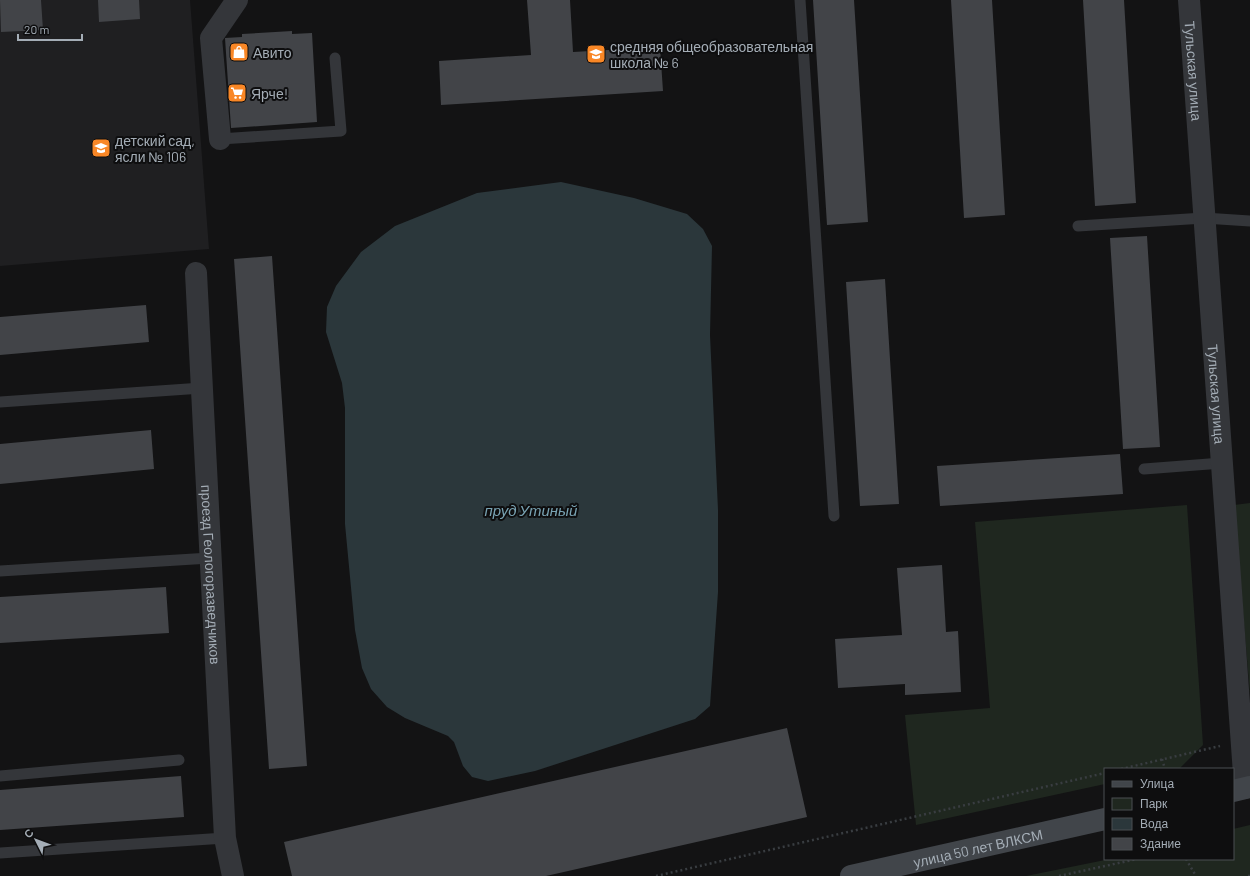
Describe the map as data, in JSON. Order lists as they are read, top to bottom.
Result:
{
  "streets": {
    "street": ["Тульская улица", "проезд Геологоразведчиков", "улица 50 лет ВЛКСМ"]
  },
  "water": ["пруд Утиный"],
  "places": {
    "shop": ["Авито"],
    "school or university": ["средняя общеобразовательная школа № 6", "детский сад, ясли № 106"],
    "supermarket": ["Ярче!"]
  },
  "legend": [
    "Улица",
    "Парк",
    "Вода",
    "Здание"
  ],
  "scale_bar": "20 m",
  "north": "top left"
}
